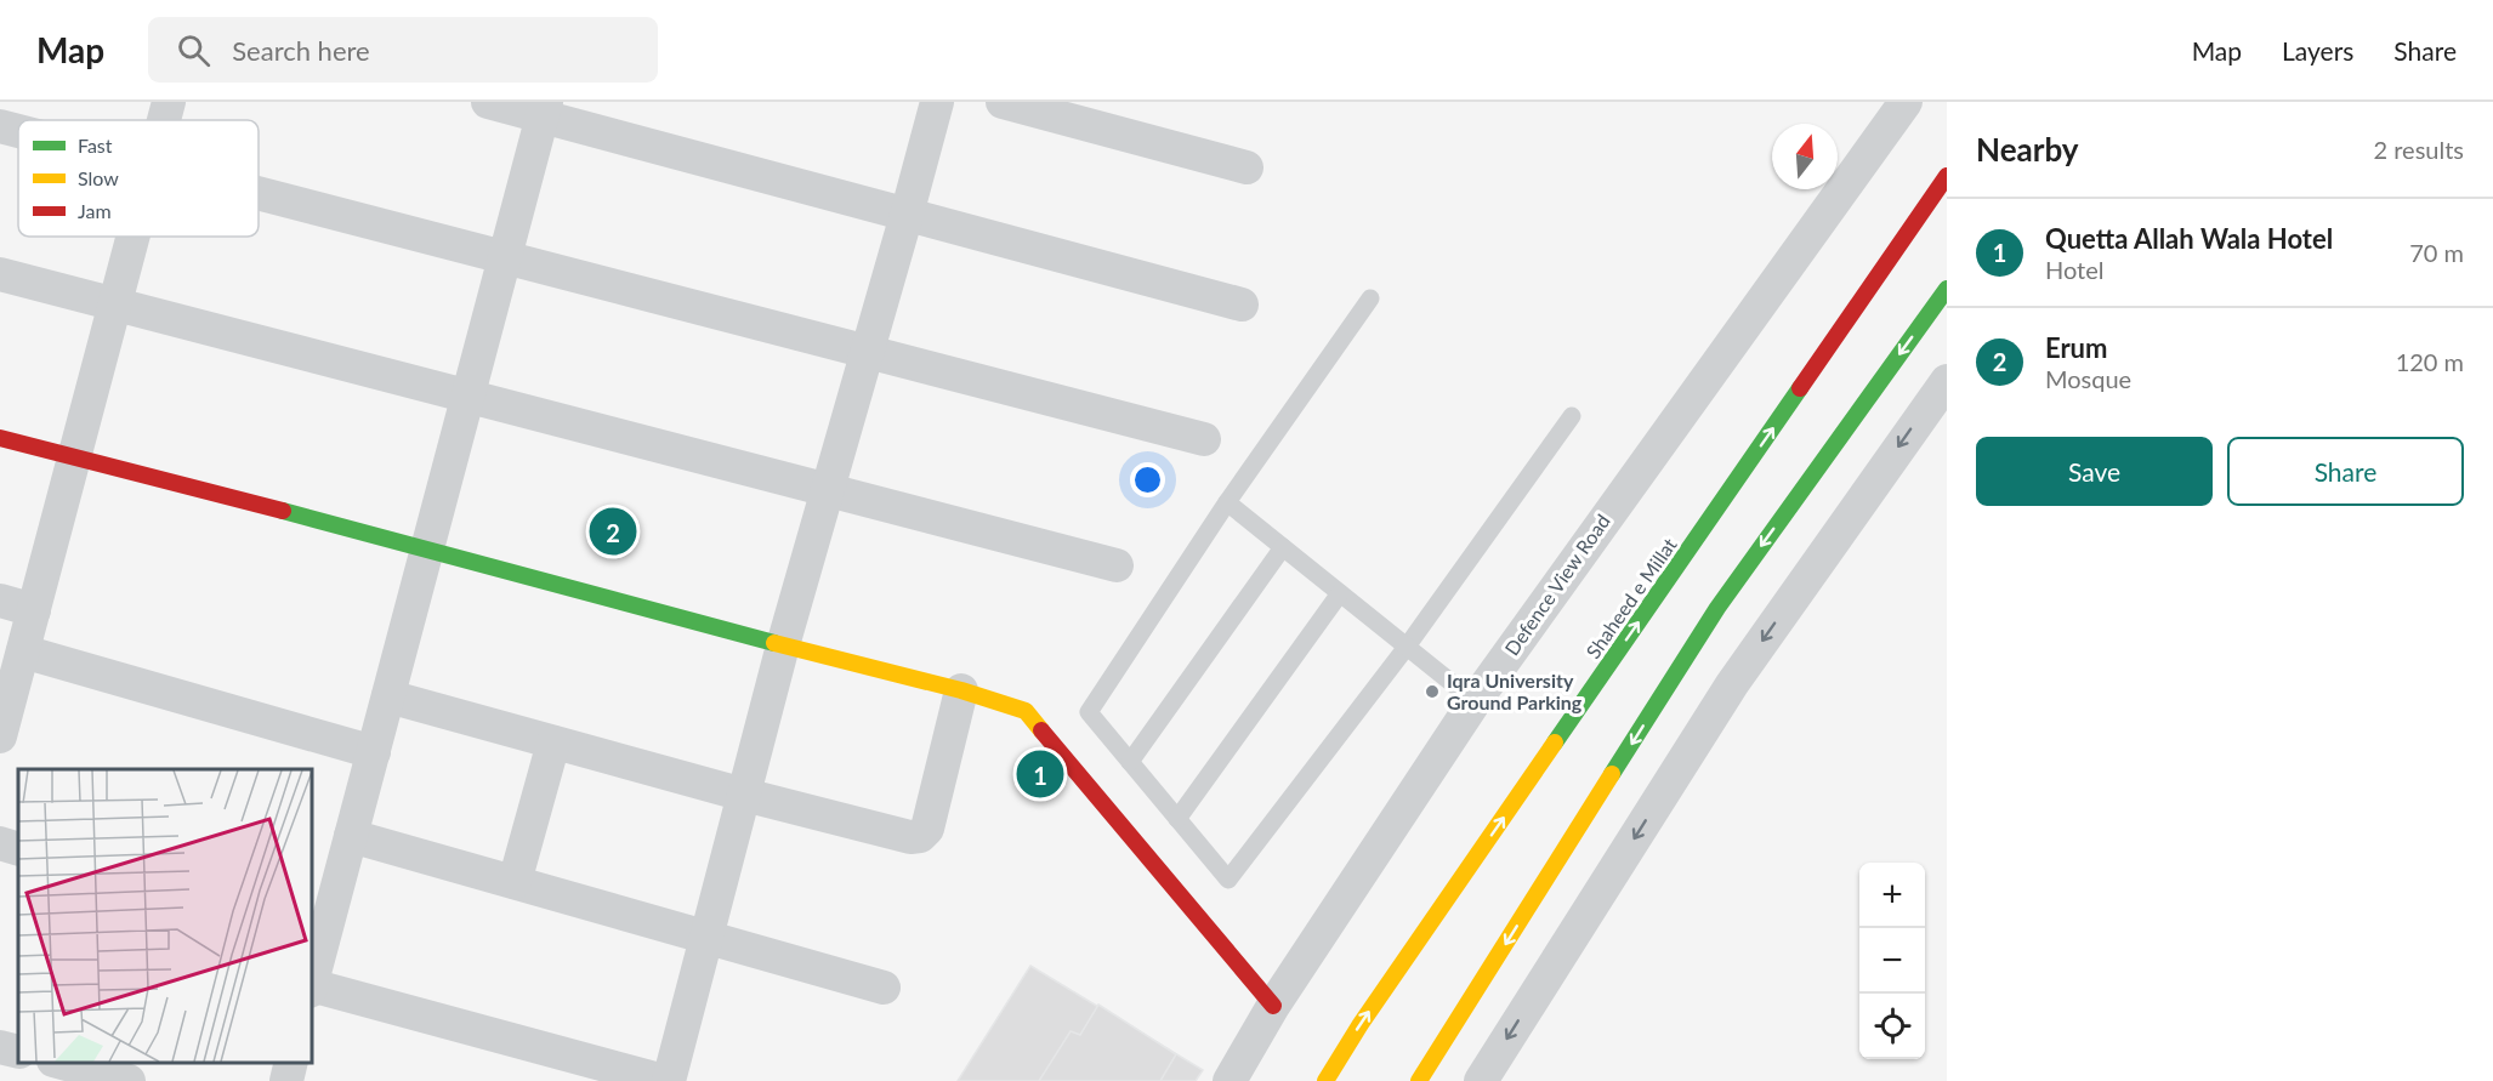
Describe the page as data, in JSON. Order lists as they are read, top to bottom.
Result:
{
  "streets": {
    "main road": ["Shaheed e Millat"],
    "street": ["Defence View Road"]
  },
  "places": ["Iqra University Ground Parking"],
  "legend": ["Fast", "Slow", "Jam"],
  "north": "top",
  "page": {
    "header": "Map",
    "search": "Search here",
    "nav": ["Map", "Layers", "Share"],
    "heading": ["Nearby", "2 results"],
    "list": [
      {
        "mark": "1",
        "name": "Quetta Allah Wala Hotel",
        "note": "Hotel",
        "value": "70 m"
      },
      {
        "mark": "2",
        "name": "Erum",
        "note": "Mosque",
        "value": "120 m"
      }
    ],
    "buttons": ["Save", "Share"],
    "pins": ["2", "1"],
    "map_buttons": ["+", "−"]
  }
}
